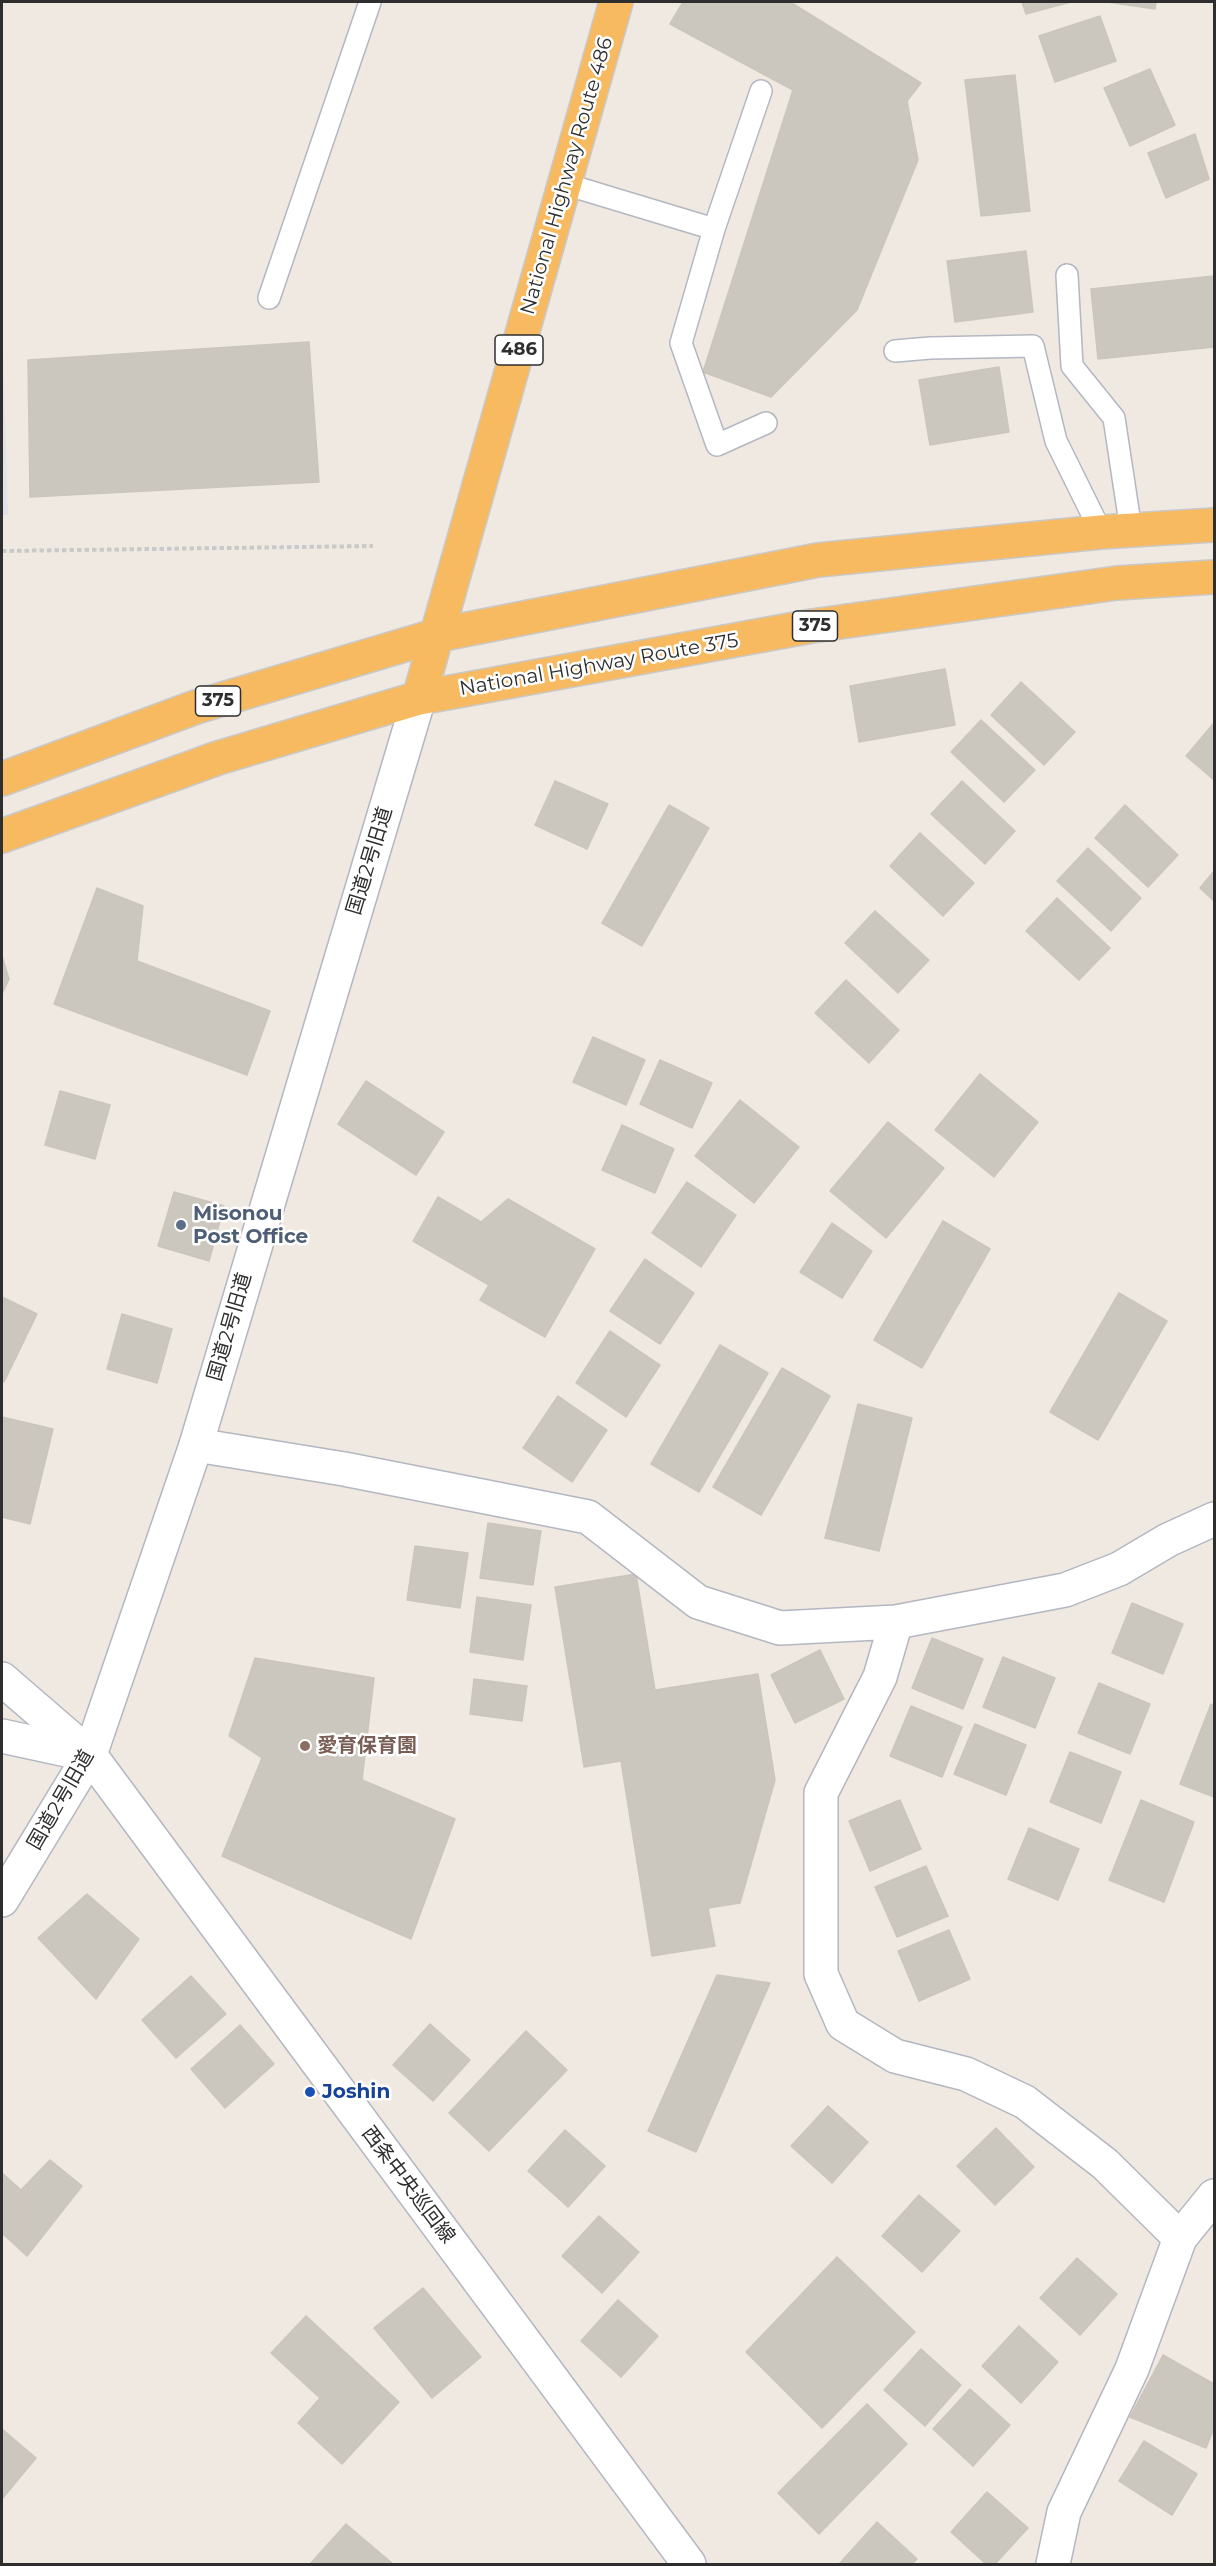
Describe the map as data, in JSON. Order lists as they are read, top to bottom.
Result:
{
  "streets": {
    "highway": [
      "National Highway Route 486",
      "486",
      "375",
      "National Highway Route 375"
    ],
    "street": ["国道2号旧道", "西条中央巡回線"]
  },
  "crossings": [
    ["National Highway Route 486", "375"],
    ["National Highway Route 486", "National Highway Route 375"],
    ["National Highway Route 486", "国道2号旧道"],
    ["National Highway Route 375", "国道2号旧道"],
    ["国道2号旧道", "西条中央巡回線"]
  ],
  "places": ["Misonou Post Office", "愛育保育園", "Joshin"]
}
